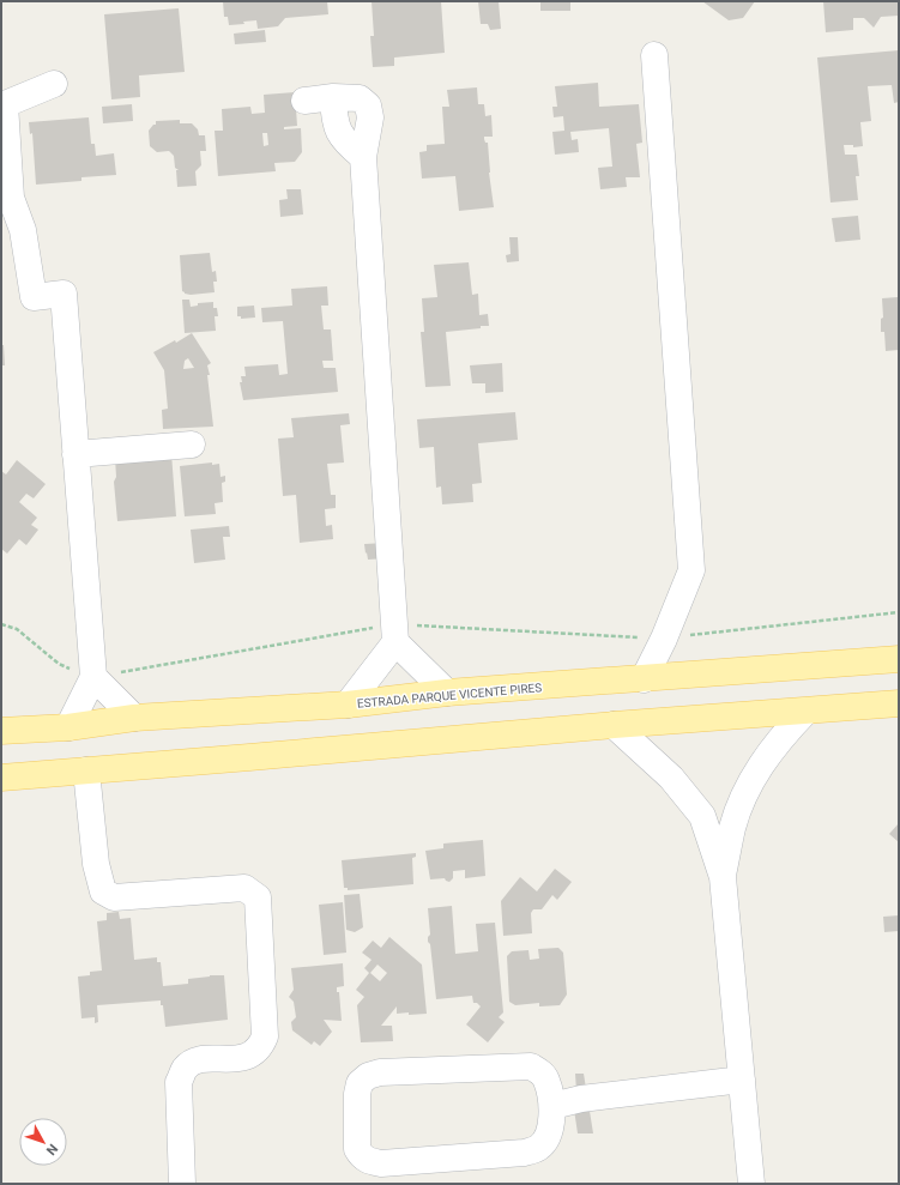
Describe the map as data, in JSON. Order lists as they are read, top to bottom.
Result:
{
  "streets": {
    "main road": ["ESTRADA PARQUE VICENTE PIRES"]
  },
  "north": "bottom right"
}
